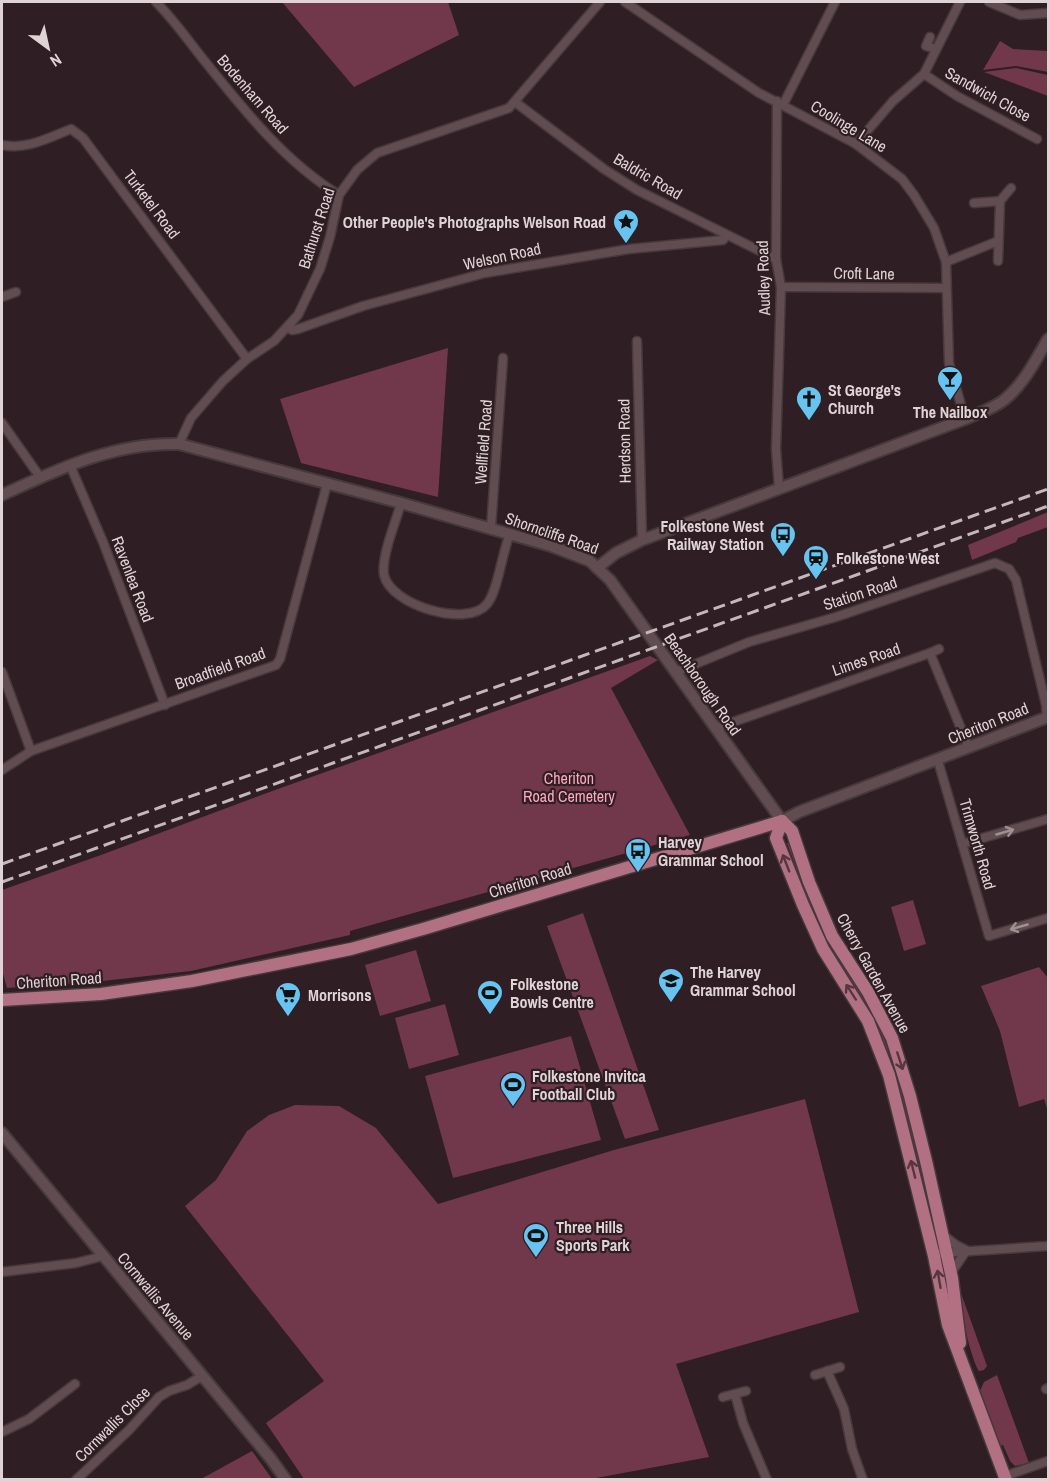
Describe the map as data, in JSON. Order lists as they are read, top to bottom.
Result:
{
  "streets": {
    "main road": [
      "Shorncliffe Road",
      "Beachborough Road",
      "Cheriton Road",
      "Cherry Garden Avenue",
      "Cornwallis Avenue"
    ],
    "street": [
      "Bodenham Road",
      "Sandwich Close",
      "Coolinge Lane",
      "Baldric Road",
      "Turketel Road",
      "Bathurst Road",
      "Welson Road",
      "Croft Lane",
      "Audley Road",
      "Herdson Road",
      "Wellfield Road",
      "Ravenlea Road",
      "Station Road",
      "Limes Road",
      "Broadfield Road",
      "Trimworth Road",
      "Cornwallis Close"
    ]
  },
  "crossings": [
    ["Bodenham Road", "Bathurst Road"],
    ["Coolinge Lane", "Croft Lane"],
    ["Coolinge Lane", "Audley Road"],
    ["Coolinge Lane", "Shorncliffe Road"],
    ["Baldric Road", "Bathurst Road"],
    ["Baldric Road", "Welson Road"],
    ["Baldric Road", "Audley Road"],
    ["Turketel Road", "Bathurst Road"],
    ["Bathurst Road", "Welson Road"],
    ["Bathurst Road", "Shorncliffe Road"],
    ["Croft Lane", "Audley Road"],
    ["Audley Road", "Shorncliffe Road"],
    ["Herdson Road", "Shorncliffe Road"],
    ["Wellfield Road", "Shorncliffe Road"],
    ["Shorncliffe Road", "Ravenlea Road"],
    ["Shorncliffe Road", "Broadfield Road"],
    ["Shorncliffe Road", "Beachborough Road"],
    ["Ravenlea Road", "Broadfield Road"],
    ["Station Road", "Beachborough Road"],
    ["Station Road", "Cheriton Road"],
    ["Limes Road", "Beachborough Road"],
    ["Beachborough Road", "Cheriton Road"],
    ["Beachborough Road", "Cherry Garden Avenue"],
    ["Cheriton Road", "Trimworth Road"],
    ["Cheriton Road", "Cherry Garden Avenue"],
    ["Cornwallis Avenue", "Cornwallis Close"]
  ],
  "parks": ["Cheriton Road Cemetery"],
  "places": {
    "place": ["Other People's Photographs Welson Road"],
    "bar": ["The Nailbox"],
    "church": ["St George's Church"],
    "bus stop": ["Folkestone West Railway Station", "Harvey Grammar School"],
    "station": ["Folkestone West"],
    "school or university": ["The Harvey Grammar School"],
    "sports": ["Folkestone Bowls Centre", "Folkestone Invitca Football Club", "Three Hills Sports Park"],
    "supermarket": ["Morrisons"]
  },
  "north": "bottom right"
}
